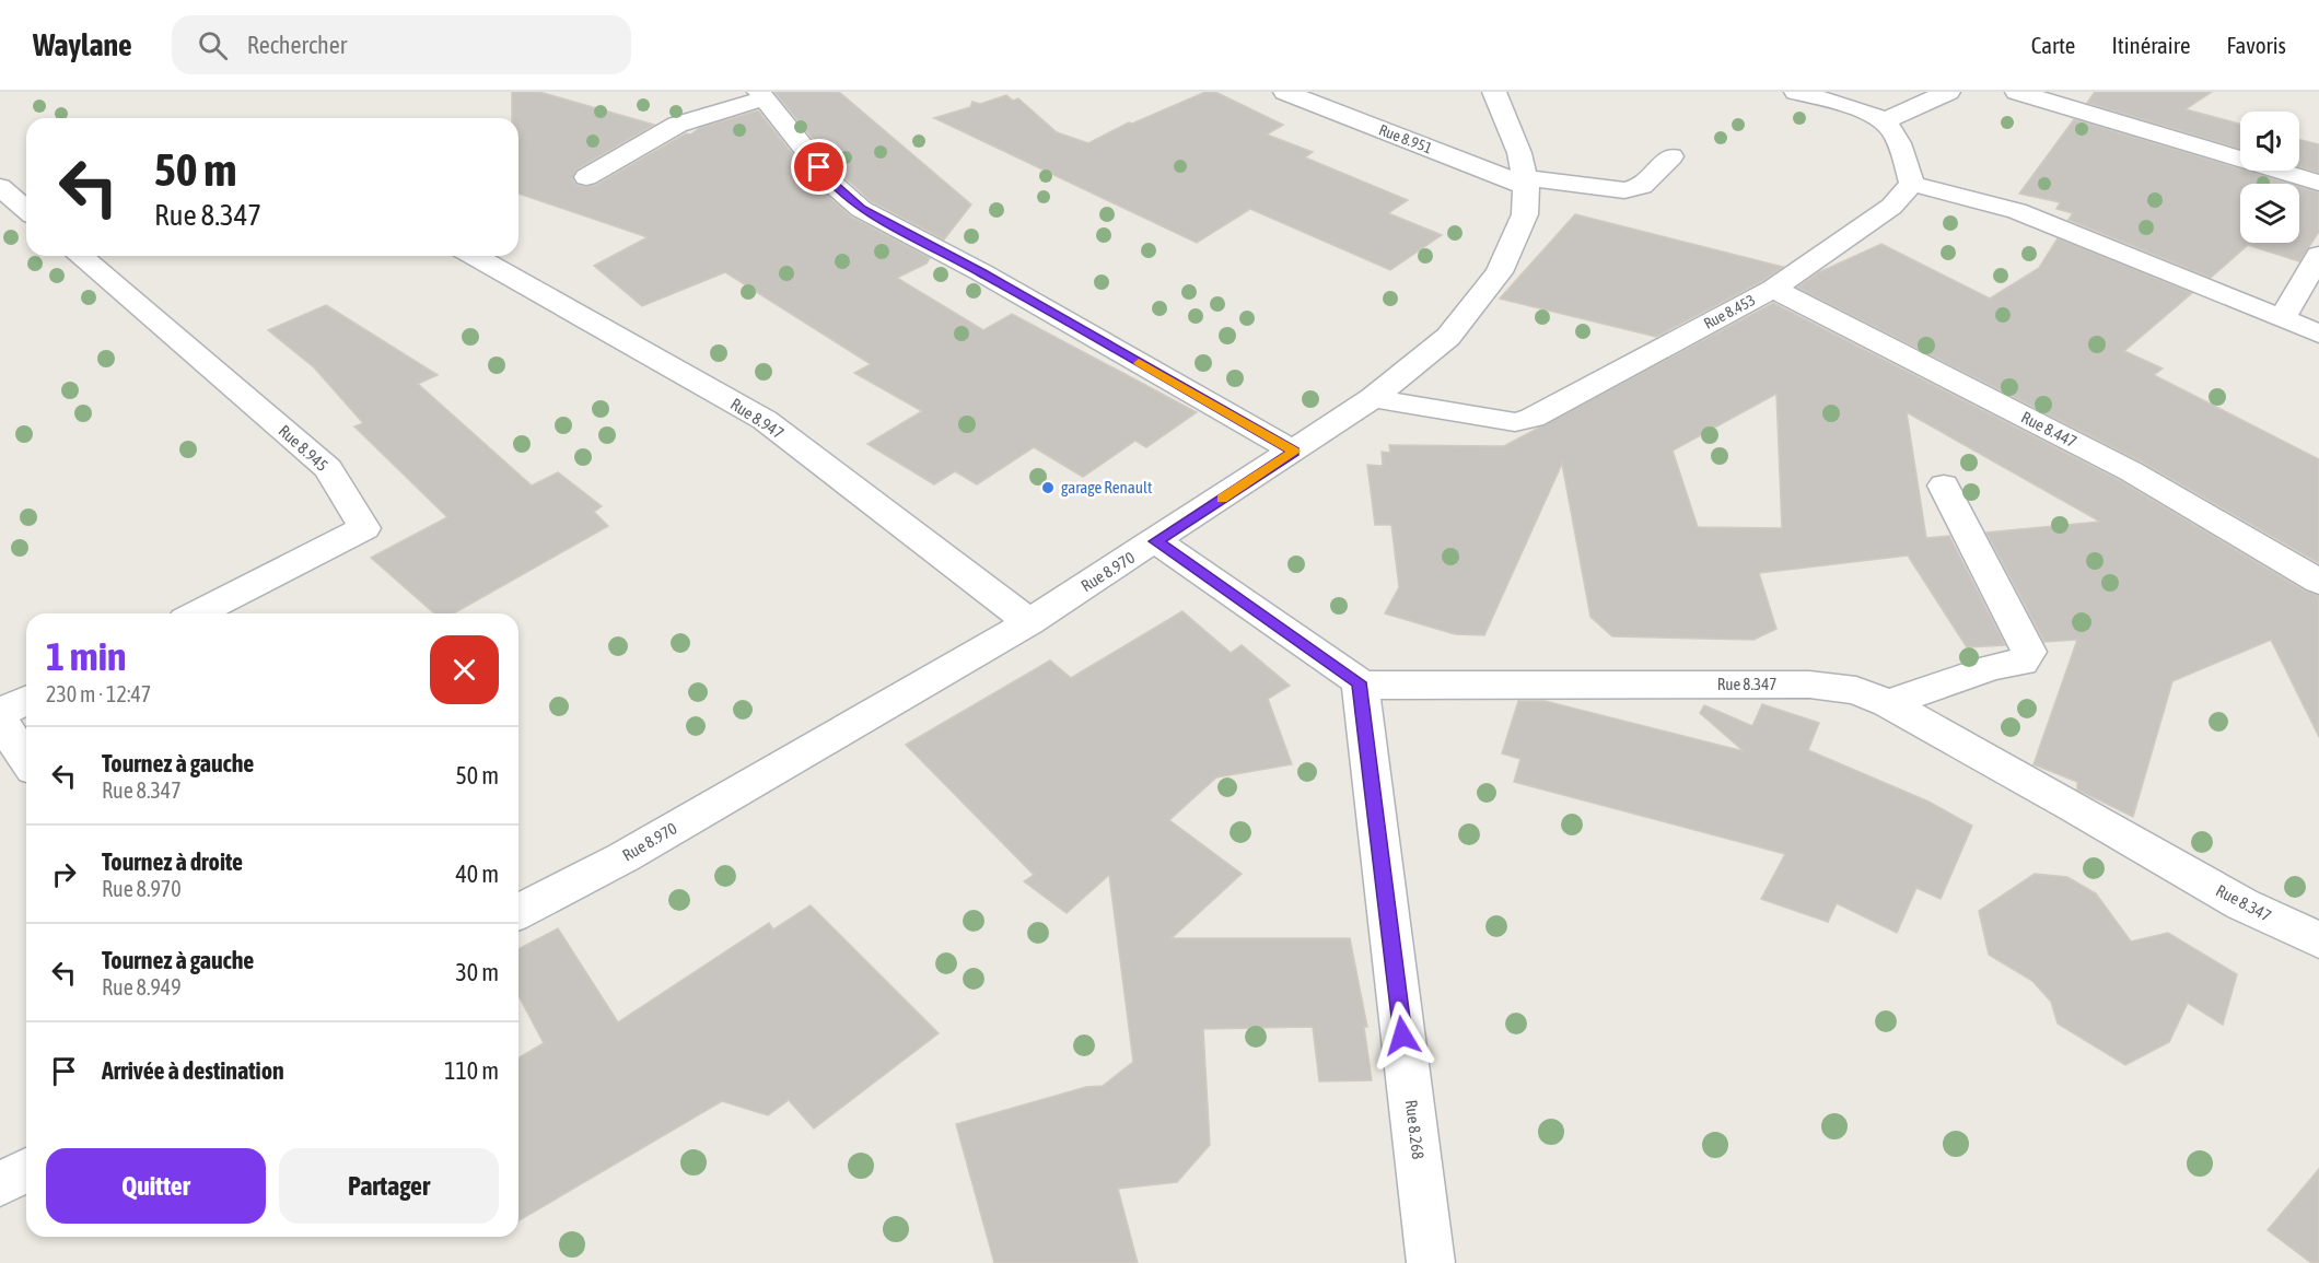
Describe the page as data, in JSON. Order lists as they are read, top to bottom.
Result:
{
  "streets": {
    "street": [
      "Rue 8.951",
      "Rue 8.453",
      "Rue 8.947",
      "Rue 8.447",
      "Rue 8.945",
      "Rue 8.970",
      "Rue 8.347",
      "Rue 8.268"
    ]
  },
  "crossings": [
    ["Rue 8.951", "Rue 8.970"],
    ["Rue 8.453", "Rue 8.447"],
    ["Rue 8.453", "Rue 8.970"],
    ["Rue 8.947", "Rue 8.970"],
    ["Rue 8.970", "Rue 8.347"],
    ["Rue 8.347", "Rue 8.268"]
  ],
  "places": ["garage Renault"],
  "page": {
    "header": "Waylane",
    "search": "Rechercher",
    "nav": ["Carte", "Itinéraire", "Favoris"],
    "turn": ["50 m", "Rue 8.347"],
    "heading": ["1 min", "230 m · 12:47"],
    "list": [
      {
        "name": "Tournez à gauche",
        "note": "Rue 8.347",
        "value": "50 m"
      },
      {
        "name": "Tournez à droite",
        "note": "Rue 8.970",
        "value": "40 m"
      },
      {
        "name": "Tournez à gauche",
        "note": "Rue 8.949",
        "value": "30 m"
      },
      {
        "name": "Arrivée à destination",
        "value": "110 m"
      }
    ],
    "buttons": ["Quitter", "Partager"]
  }
}
